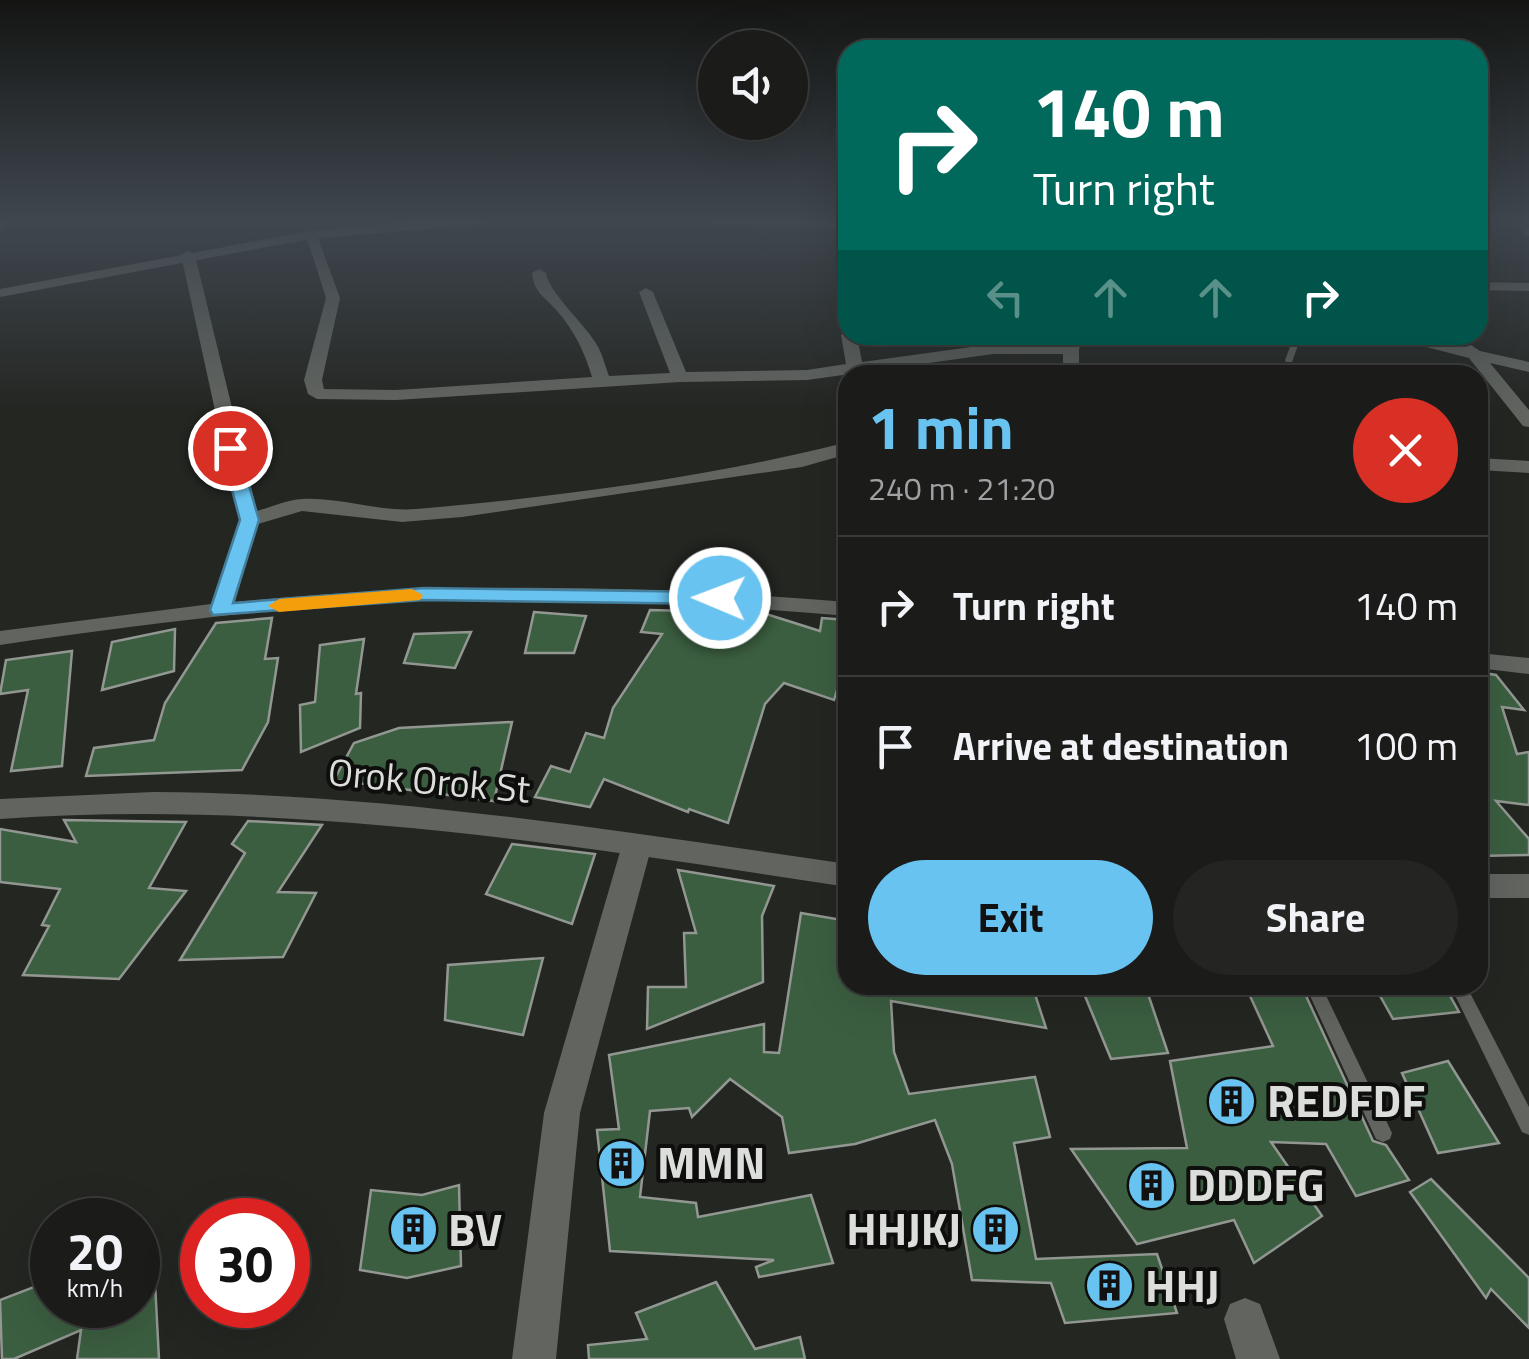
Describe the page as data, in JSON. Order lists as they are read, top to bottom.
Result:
{
  "streets": {
    "street": ["Orok Orok St"]
  },
  "places": {
    "building": [
      "REDFDF",
      "MMN",
      "DDDFG",
      "HHJKJ",
      "BV",
      "HHJ"
    ]
  },
  "page": {
    "turn": ["140 m", "Turn right"],
    "heading": ["1 min", "240 m · 21:20"],
    "list": [
      {
        "name": "Turn right",
        "value": "140 m"
      },
      {
        "name": "Arrive at destination",
        "value": "100 m"
      }
    ],
    "buttons": ["Exit", "Share"],
    "speed": "20 km/h",
    "limit": "30"
  }
}
